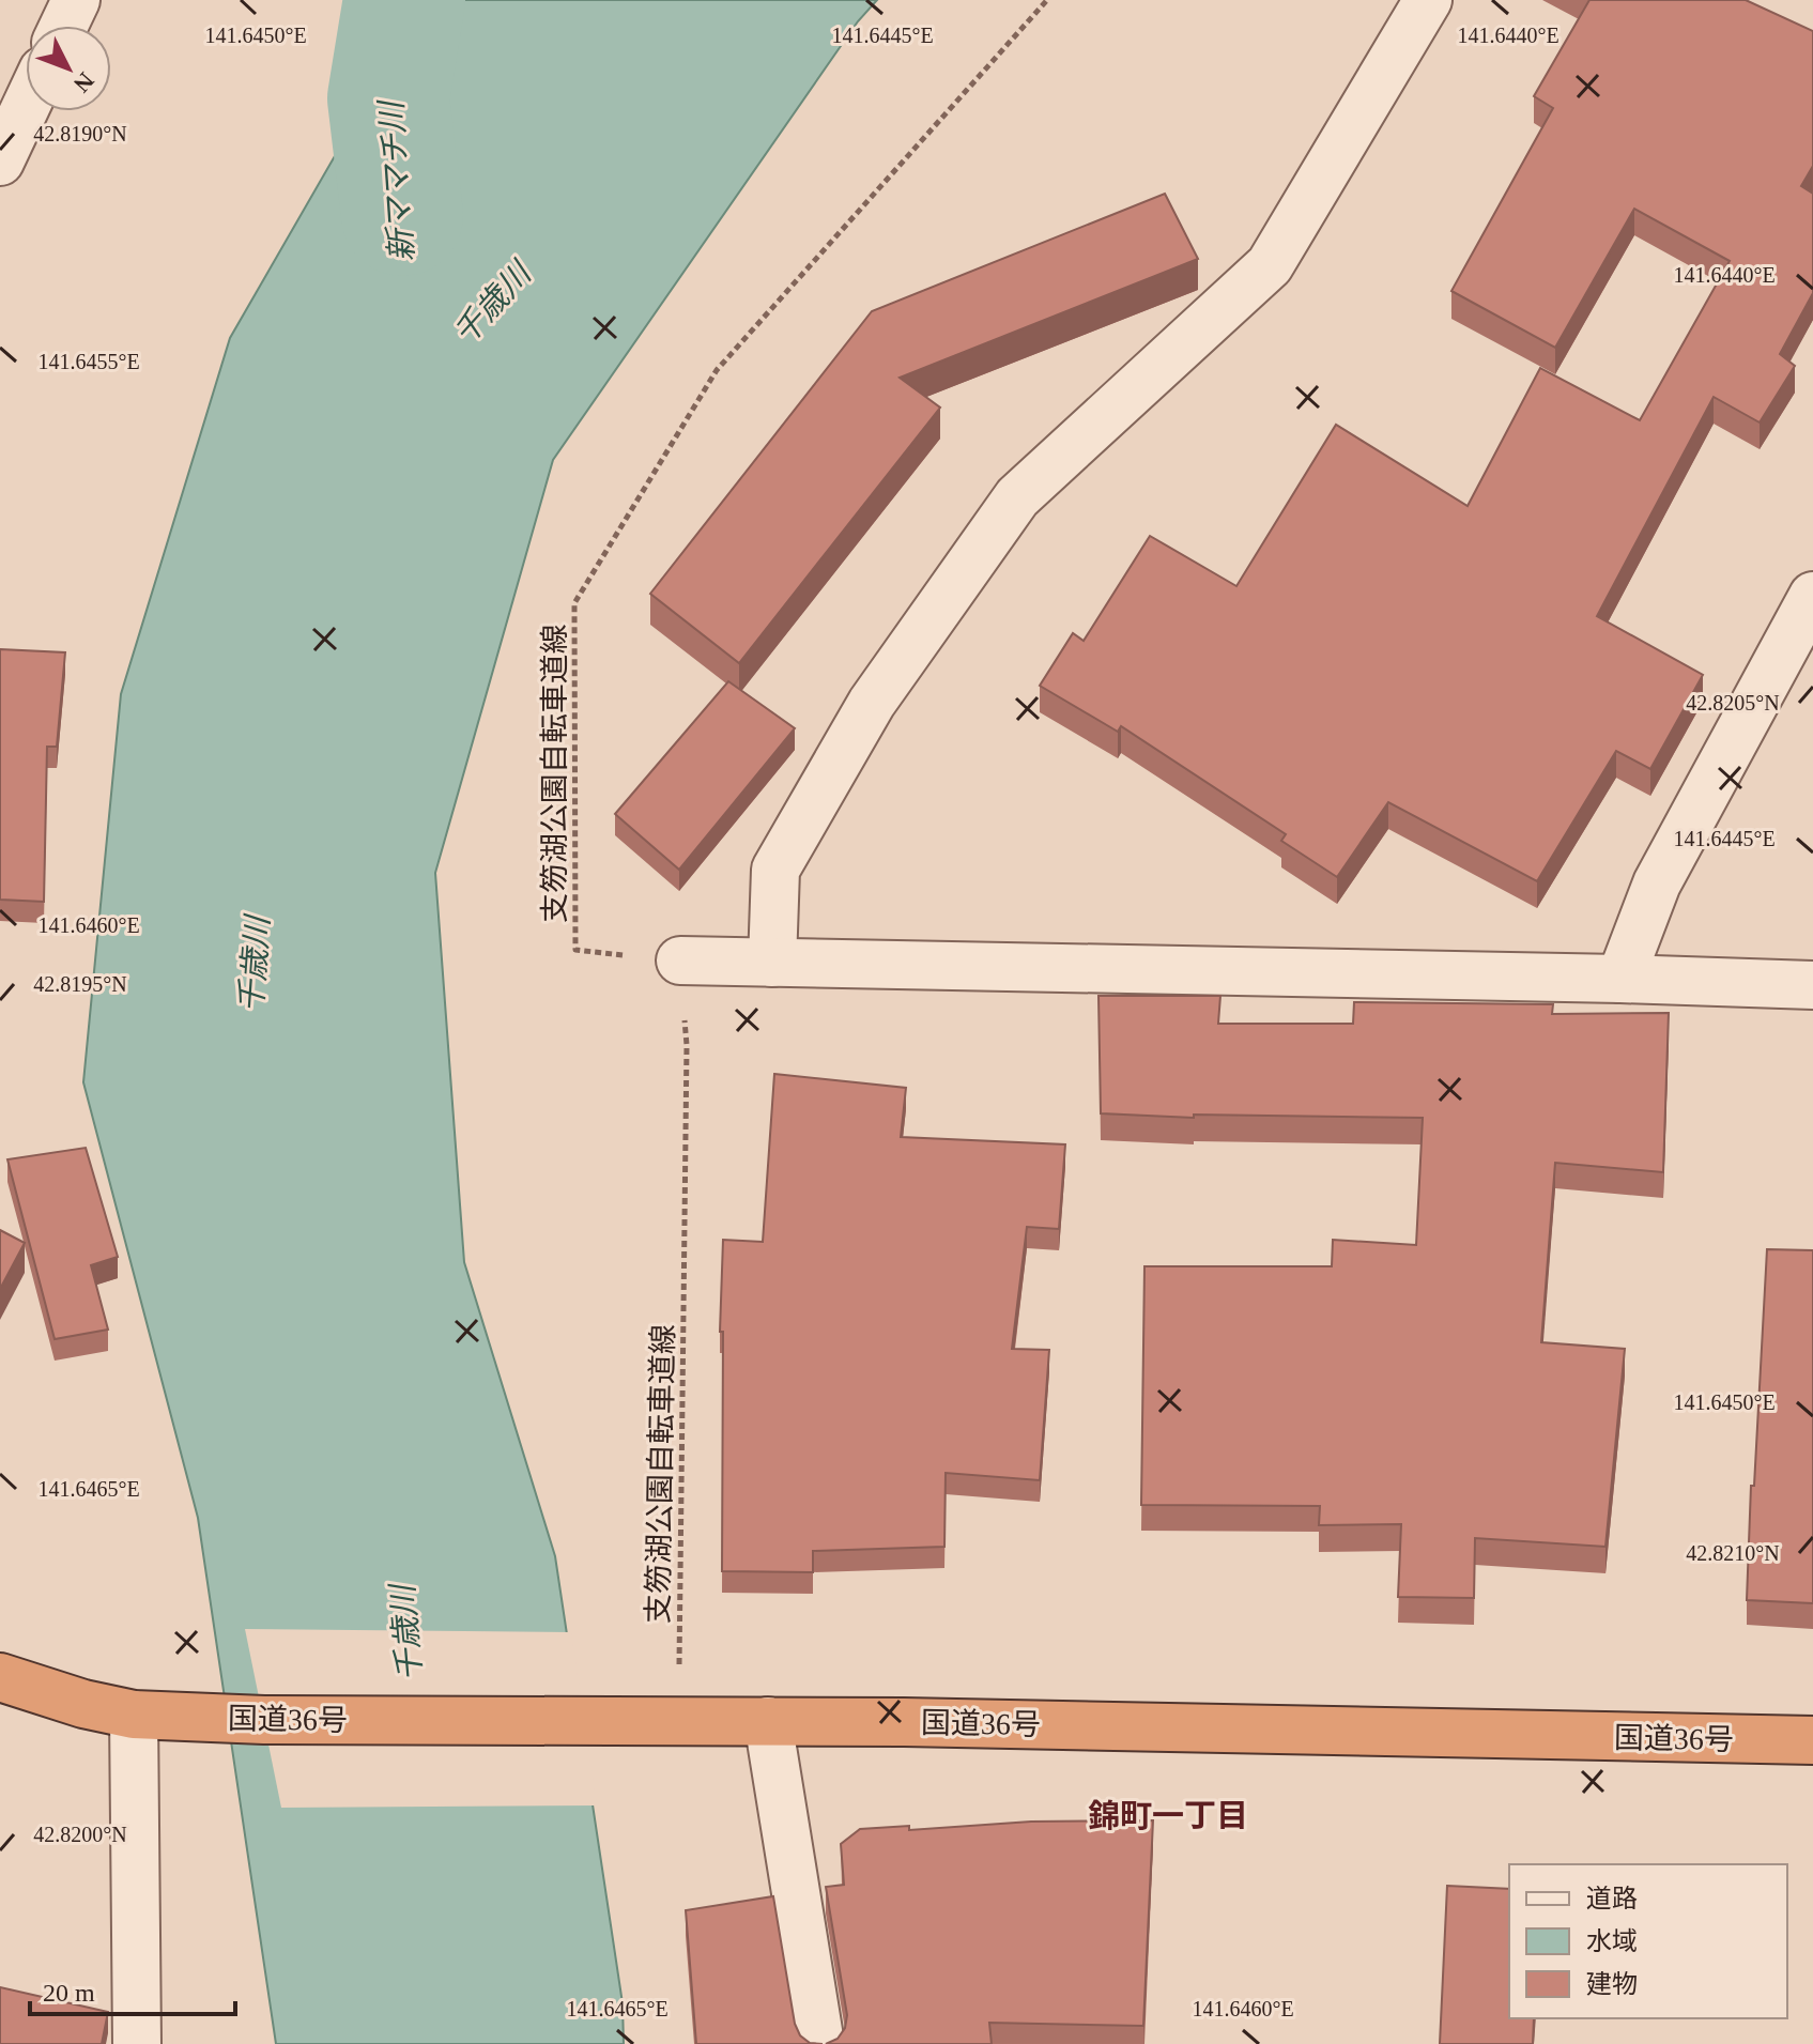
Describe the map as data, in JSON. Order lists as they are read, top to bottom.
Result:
{
  "streets": {
    "highway": ["国道36号"],
    "path": ["支笏湖公園自転車道線"]
  },
  "crossings": [
    ["支笏湖公園自転車道線", "国道36号"]
  ],
  "districts": ["錦町一丁目"],
  "water": ["新ママチ川", "千歳川"],
  "legend": ["道路", "水域", "建物"],
  "scale_bar": "20 m",
  "north": "bottom right",
  "coordinates": [
    "141.6450°E",
    "141.6445°E",
    "141.6440°E",
    "42.8190°N",
    "141.6455°E",
    "42.8205°N",
    "141.6460°E",
    "42.8195°N",
    "141.6465°E",
    "42.8210°N",
    "42.8200°N"
  ]
}
